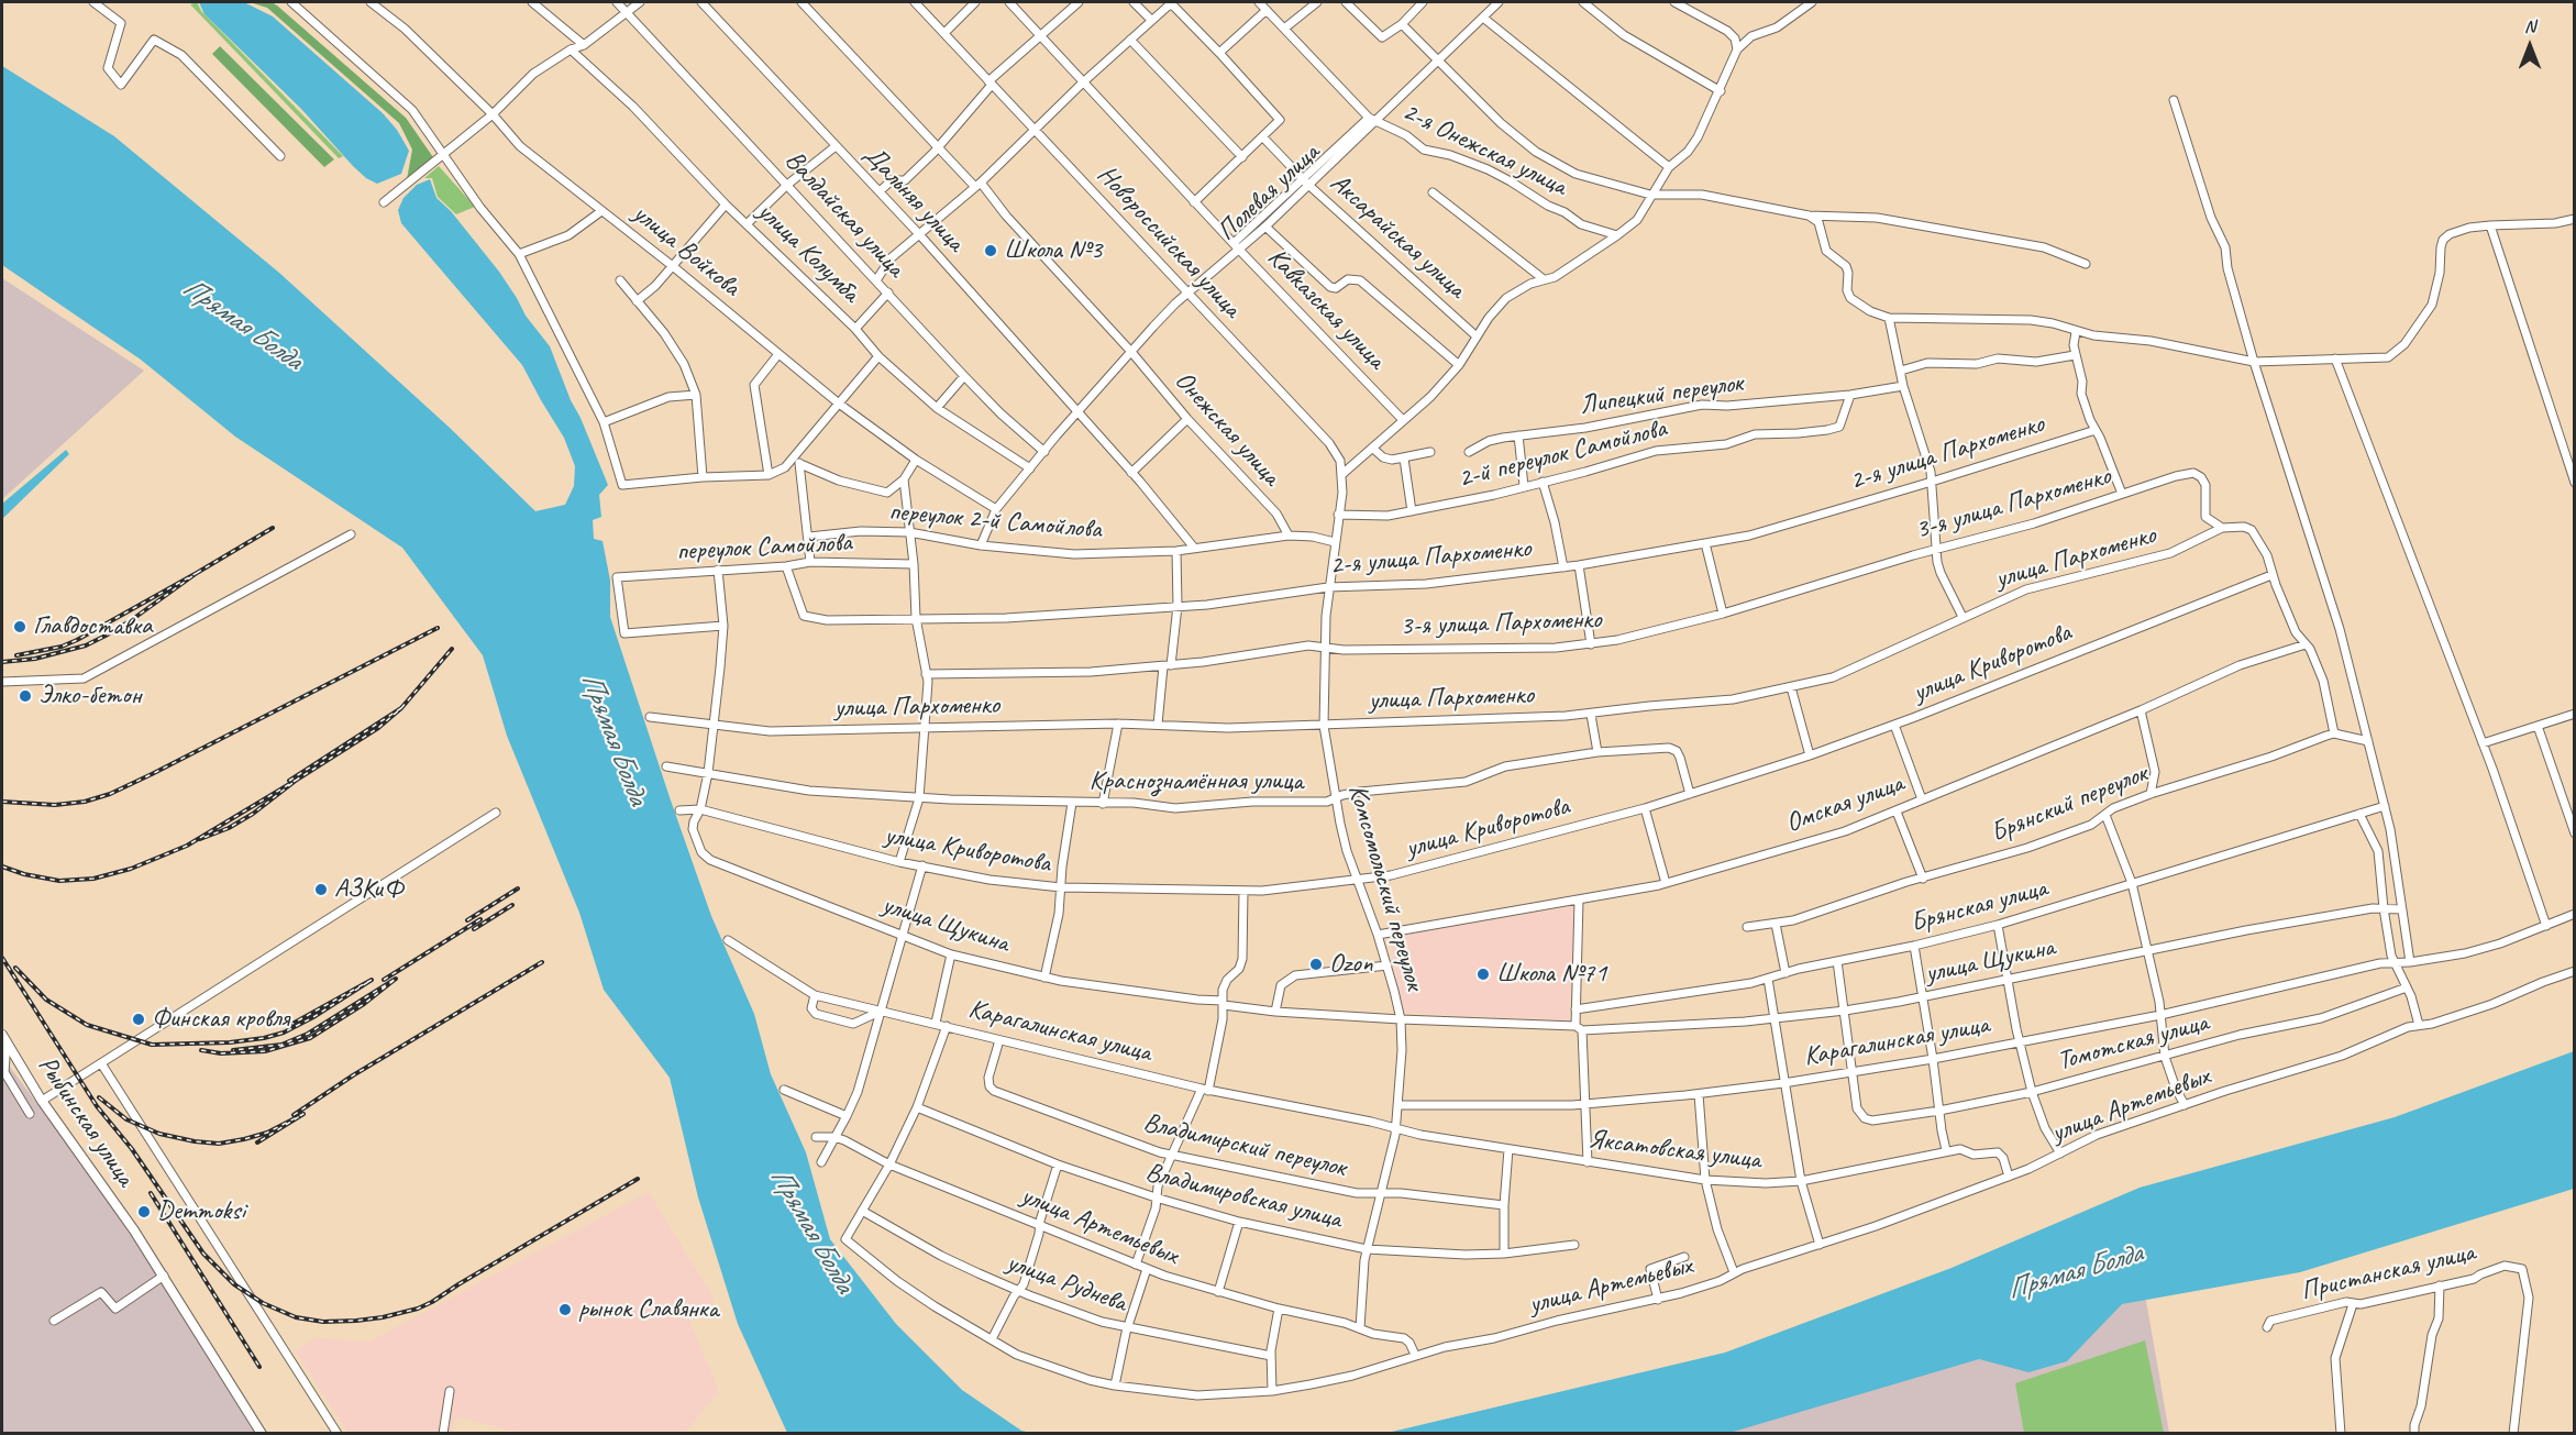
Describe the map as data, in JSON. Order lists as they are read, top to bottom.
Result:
{
  "streets": {
    "main road": ["Рыбинская улица"],
    "street": [
      "2-я Онежская улица",
      "Полевая улица",
      "Дальняя улица",
      "Валдайская улица",
      "Аксарайская улица",
      "Новороссийская улица",
      "улица Войкова",
      "улица Колумба",
      "Кавказская улица",
      "Липецкий переулок",
      "Онежская улица",
      "2-я улица Пархоменко",
      "2-й переулок Самойлова",
      "3-я улица Пархоменко",
      "переулок 2-й Самойлова",
      "переулок Самойлова",
      "улица Пархоменко",
      "улица Криворотова",
      "Краснознамённая улица",
      "Омская улица",
      "Брянский переулок",
      "Комсомольский переулок",
      "Брянская улица",
      "улица Щукина",
      "Карагалинская улица",
      "Томотская улица",
      "улица Артемьевых",
      "Владимирский переулок",
      "Яксатовская улица",
      "Владимировская улица",
      "Пристанская улица",
      "улица Руднева"
    ]
  },
  "crossings": [
    ["Полевая улица", "Дальняя улица"],
    ["Полевая улица", "Валдайская улица"],
    ["Полевая улица", "Аксарайская улица"],
    ["Полевая улица", "Новороссийская улица"],
    ["Полевая улица", "улица Войкова"],
    ["Полевая улица", "улица Колумба"],
    ["Полевая улица", "Кавказская улица"],
    ["Полевая улица", "Онежская улица"],
    ["Полевая улица", "переулок 2-й Самойлова"],
    ["Дальняя улица", "переулок 2-й Самойлова"],
    ["Новороссийская улица", "2-й переулок Самойлова"],
    ["Новороссийская улица", "Комсомольский переулок"],
    ["Липецкий переулок", "2-й переулок Самойлова"],
    ["Онежская улица", "переулок 2-й Самойлова"],
    ["2-я улица Пархоменко", "переулок Самойлова"],
    ["2-я улица Пархоменко", "Комсомольский переулок"],
    ["3-я улица Пархоменко", "улица Пархоменко"],
    ["3-я улица Пархоменко", "Комсомольский переулок"],
    ["переулок 2-й Самойлова", "Комсомольский переулок"],
    ["улица Пархоменко", "Комсомольский переулок"],
    ["улица Криворотова", "Краснознамённая улица"],
    ["улица Криворотова", "Комсомольский переулок"],
    ["улица Криворотова", "улица Щукина"],
    ["Краснознамённая улица", "Комсомольский переулок"],
    ["Омская улица", "Комсомольский переулок"],
    ["Комсомольский переулок", "улица Щукина"],
    ["Комсомольский переулок", "Карагалинская улица"],
    ["Комсомольский переулок", "Яксатовская улица"],
    ["Карагалинская улица", "Томотская улица"],
    ["Карагалинская улица", "Владимирский переулок"],
    ["Карагалинская улица", "Яксатовская улица"],
    ["улица Артемьевых", "Яксатовская улица"]
  ],
  "water": ["Прямая Болда"],
  "places": [
    "Школа №3",
    "Главдоставка",
    "Элко-бетон",
    "АЗКиФ",
    "Ozon",
    "Школа №71",
    "Финская кровля",
    "Demmoksi",
    "рынок Славянка"
  ],
  "north": "top"
}
